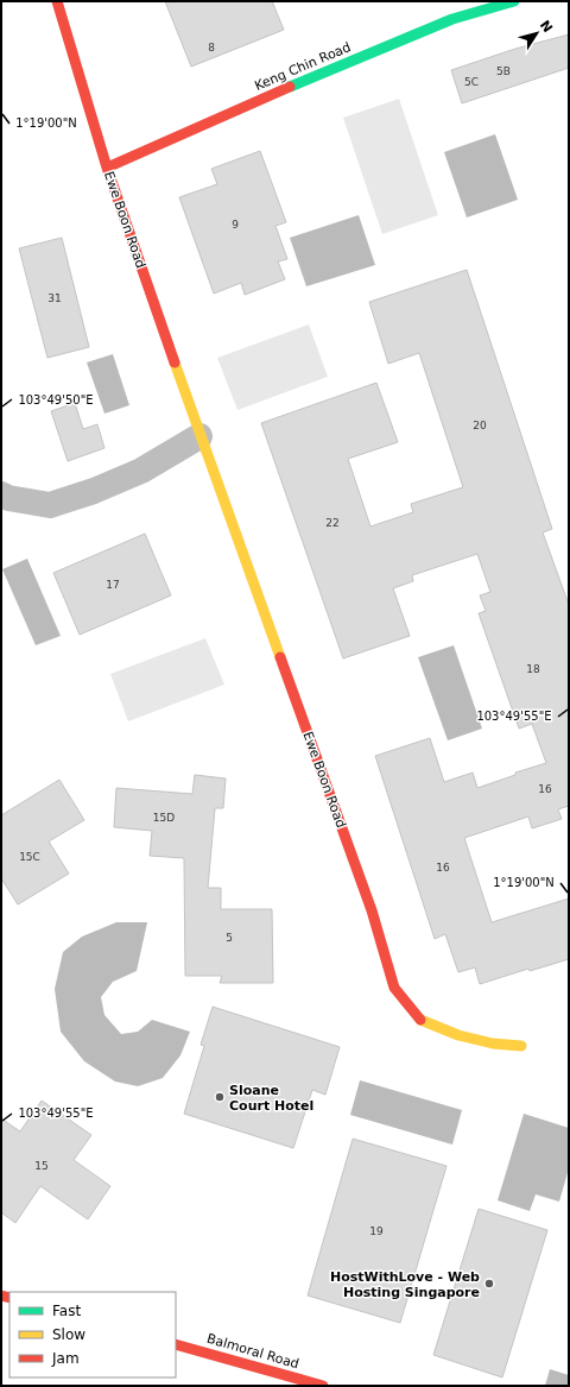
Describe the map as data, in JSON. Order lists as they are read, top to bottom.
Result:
{
  "streets": {
    "street": ["Keng Chin Road", "Ewe Boon Road", "Balmoral Road"]
  },
  "crossings": [
    ["Keng Chin Road", "Ewe Boon Road"]
  ],
  "places": ["Sloane Court Hotel", "HostWithLove - Web Hosting Singapore"],
  "house_numbers": [
    "8",
    "5B",
    "5C",
    "9",
    "31",
    "20",
    "22",
    "17",
    "18",
    "16",
    "15D",
    "15C",
    "16",
    "5",
    "15",
    "19"
  ],
  "legend": ["Fast", "Slow", "Jam"],
  "north": "top right",
  "coordinates": ["1°19'00\"N", "103°49'50\"E", "103°49'55\"E"]
}
